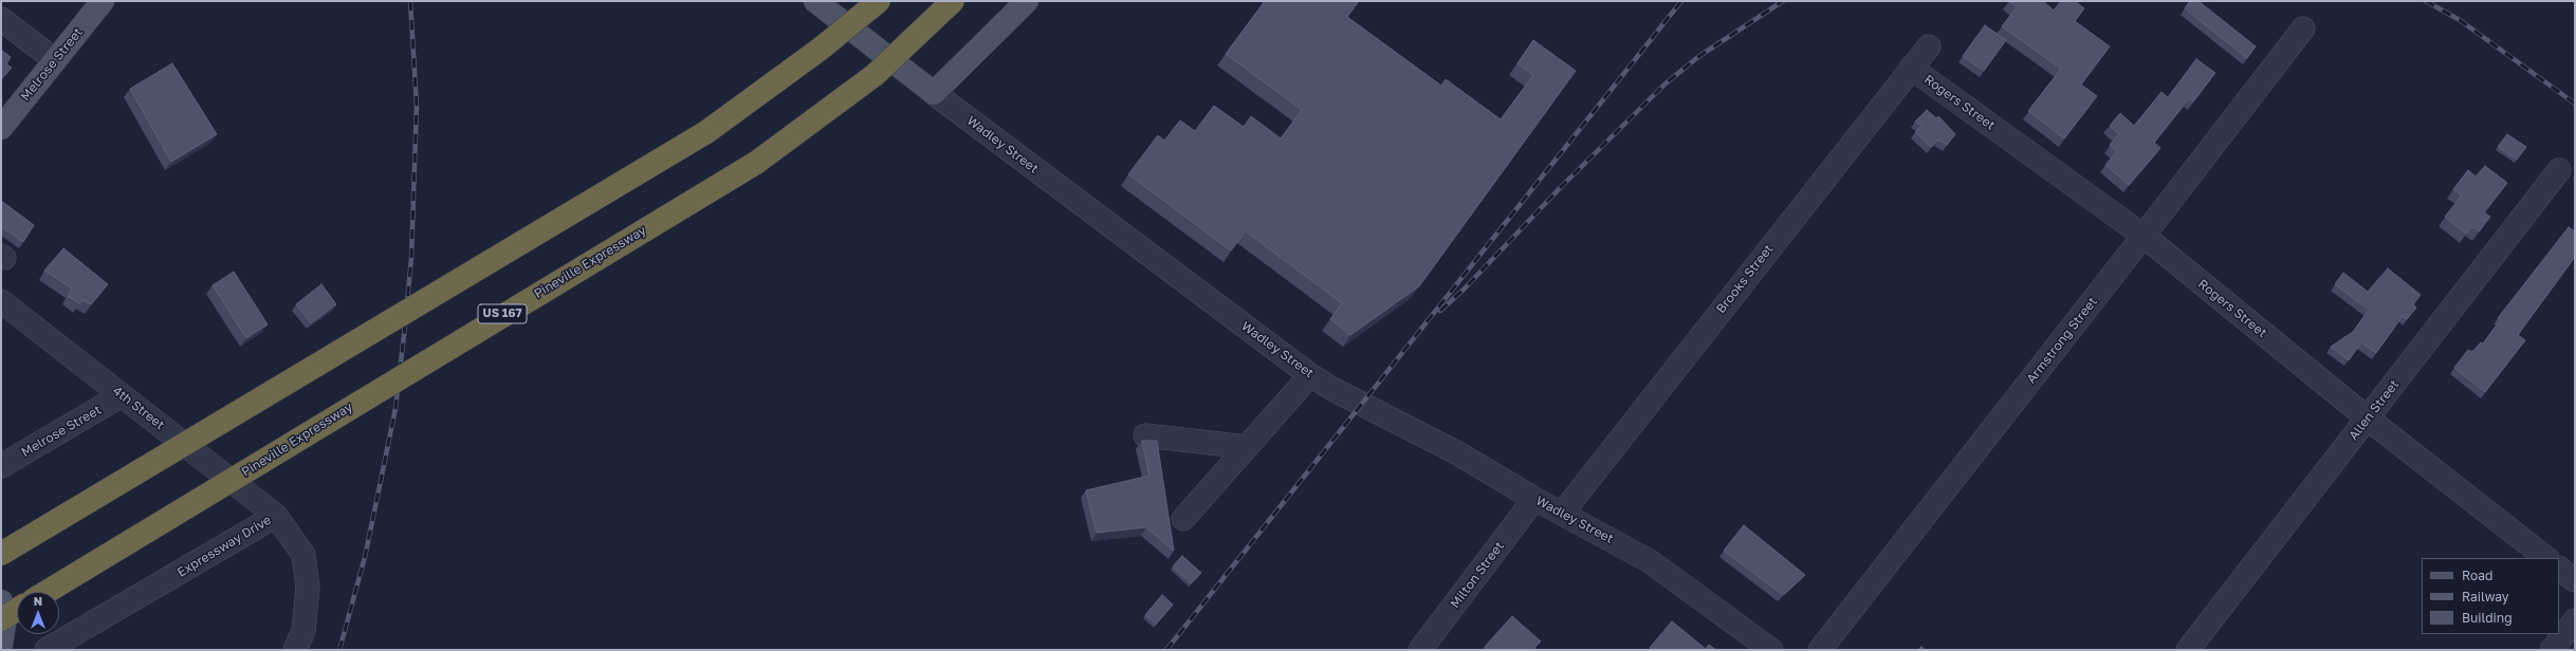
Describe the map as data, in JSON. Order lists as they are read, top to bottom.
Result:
{
  "streets": {
    "highway": ["Pineville Expressway", "US 167"],
    "main road": ["Melrose Street", "Wadley Street"],
    "street": [
      "Rogers Street",
      "Brooks Street",
      "Armstrong Street",
      "4th Street",
      "Allen Street",
      "Expressway Drive",
      "Milton Street"
    ]
  },
  "crossings": [
    ["Melrose Street", "4th Street"],
    ["Rogers Street", "Brooks Street"],
    ["Rogers Street", "Armstrong Street"],
    ["Rogers Street", "Allen Street"],
    ["Wadley Street", "Brooks Street"],
    ["Wadley Street", "Milton Street"],
    ["4th Street", "Expressway Drive"]
  ],
  "legend": ["Road", "Railway", "Building"],
  "north": "top"
}
